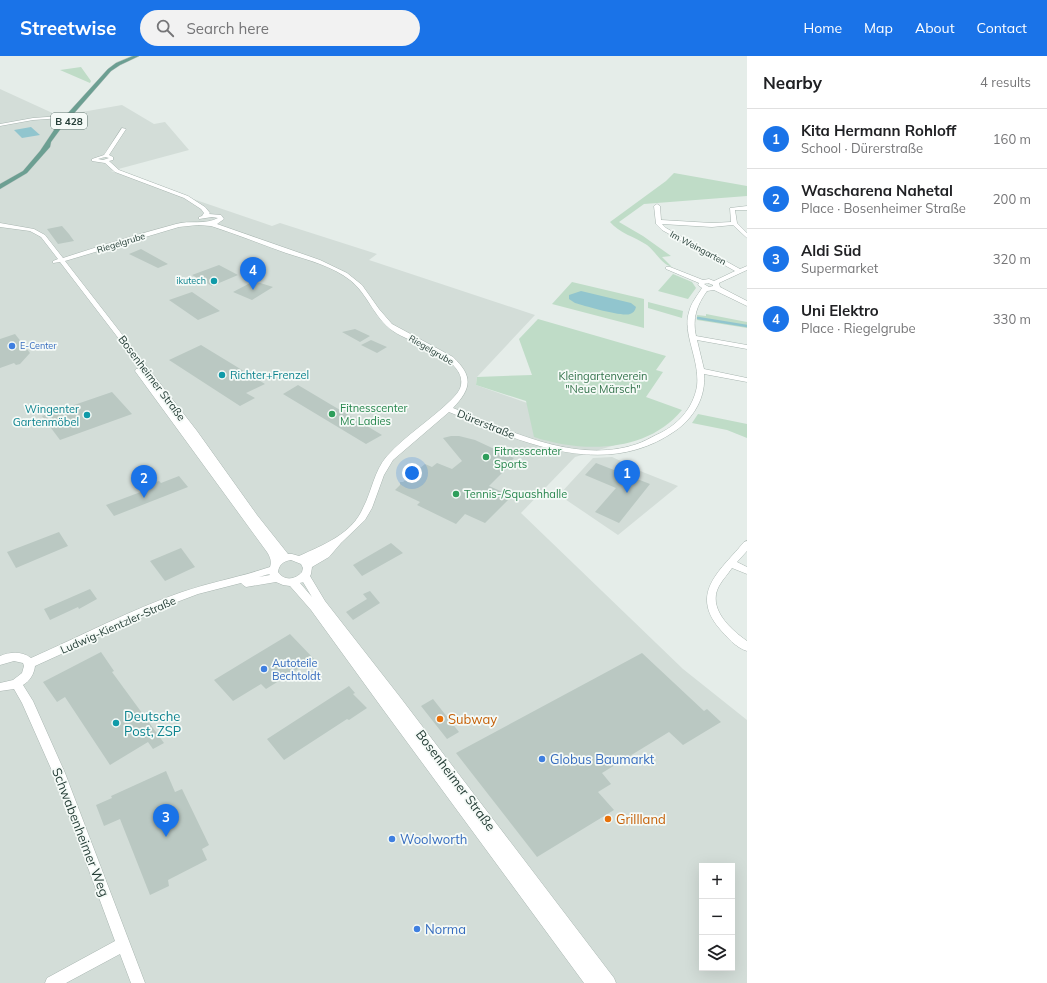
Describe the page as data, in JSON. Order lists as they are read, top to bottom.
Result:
{
  "streets": {
    "main road": ["B 428"],
    "street": [
      "Riegelgrube",
      "Im Weingarten",
      "Bosenheimer Straße",
      "Dürerstraße",
      "Ludwig-Kientzler-Straße",
      "Schwabenheimer Weg"
    ]
  },
  "crossings": [
    ["Riegelgrube", "Bosenheimer Straße"],
    ["Riegelgrube", "Dürerstraße"],
    ["Riegelgrube", "Ludwig-Kientzler-Straße"],
    ["Bosenheimer Straße", "Ludwig-Kientzler-Straße"]
  ],
  "parks": ["Kleingartenverein \"Neue Märsch\""],
  "places": [
    "ikutech",
    "E-Center",
    "Richter+Frenzel",
    "Fitnesscenter Mc Ladies",
    "Wingenter Gartenmöbel",
    "Fitnesscenter Sports",
    "Tennis-/Squashhalle",
    "Autoteile Bechtoldt",
    "Subway",
    "Deutsche Post, ZSP",
    "Globus Baumarkt",
    "Grillland",
    "Woolworth",
    "Norma"
  ],
  "page": {
    "header": "Streetwise",
    "search": "Search here",
    "nav": [
      "Home",
      "Map",
      "About",
      "Contact"
    ],
    "heading": ["Nearby", "4 results"],
    "list": [
      {
        "mark": "1",
        "name": "Kita Hermann Rohloff",
        "note": "School · Dürerstraße",
        "value": "160 m"
      },
      {
        "mark": "2",
        "name": "Wascharena Nahetal",
        "note": "Place · Bosenheimer Straße",
        "value": "200 m"
      },
      {
        "mark": "3",
        "name": "Aldi Süd",
        "note": "Supermarket",
        "value": "320 m"
      },
      {
        "mark": "4",
        "name": "Uni Elektro",
        "note": "Place · Riegelgrube",
        "value": "330 m"
      }
    ],
    "pins": [
      "4",
      "1",
      "2",
      "3"
    ],
    "map_buttons": ["+", "−"]
  }
}
